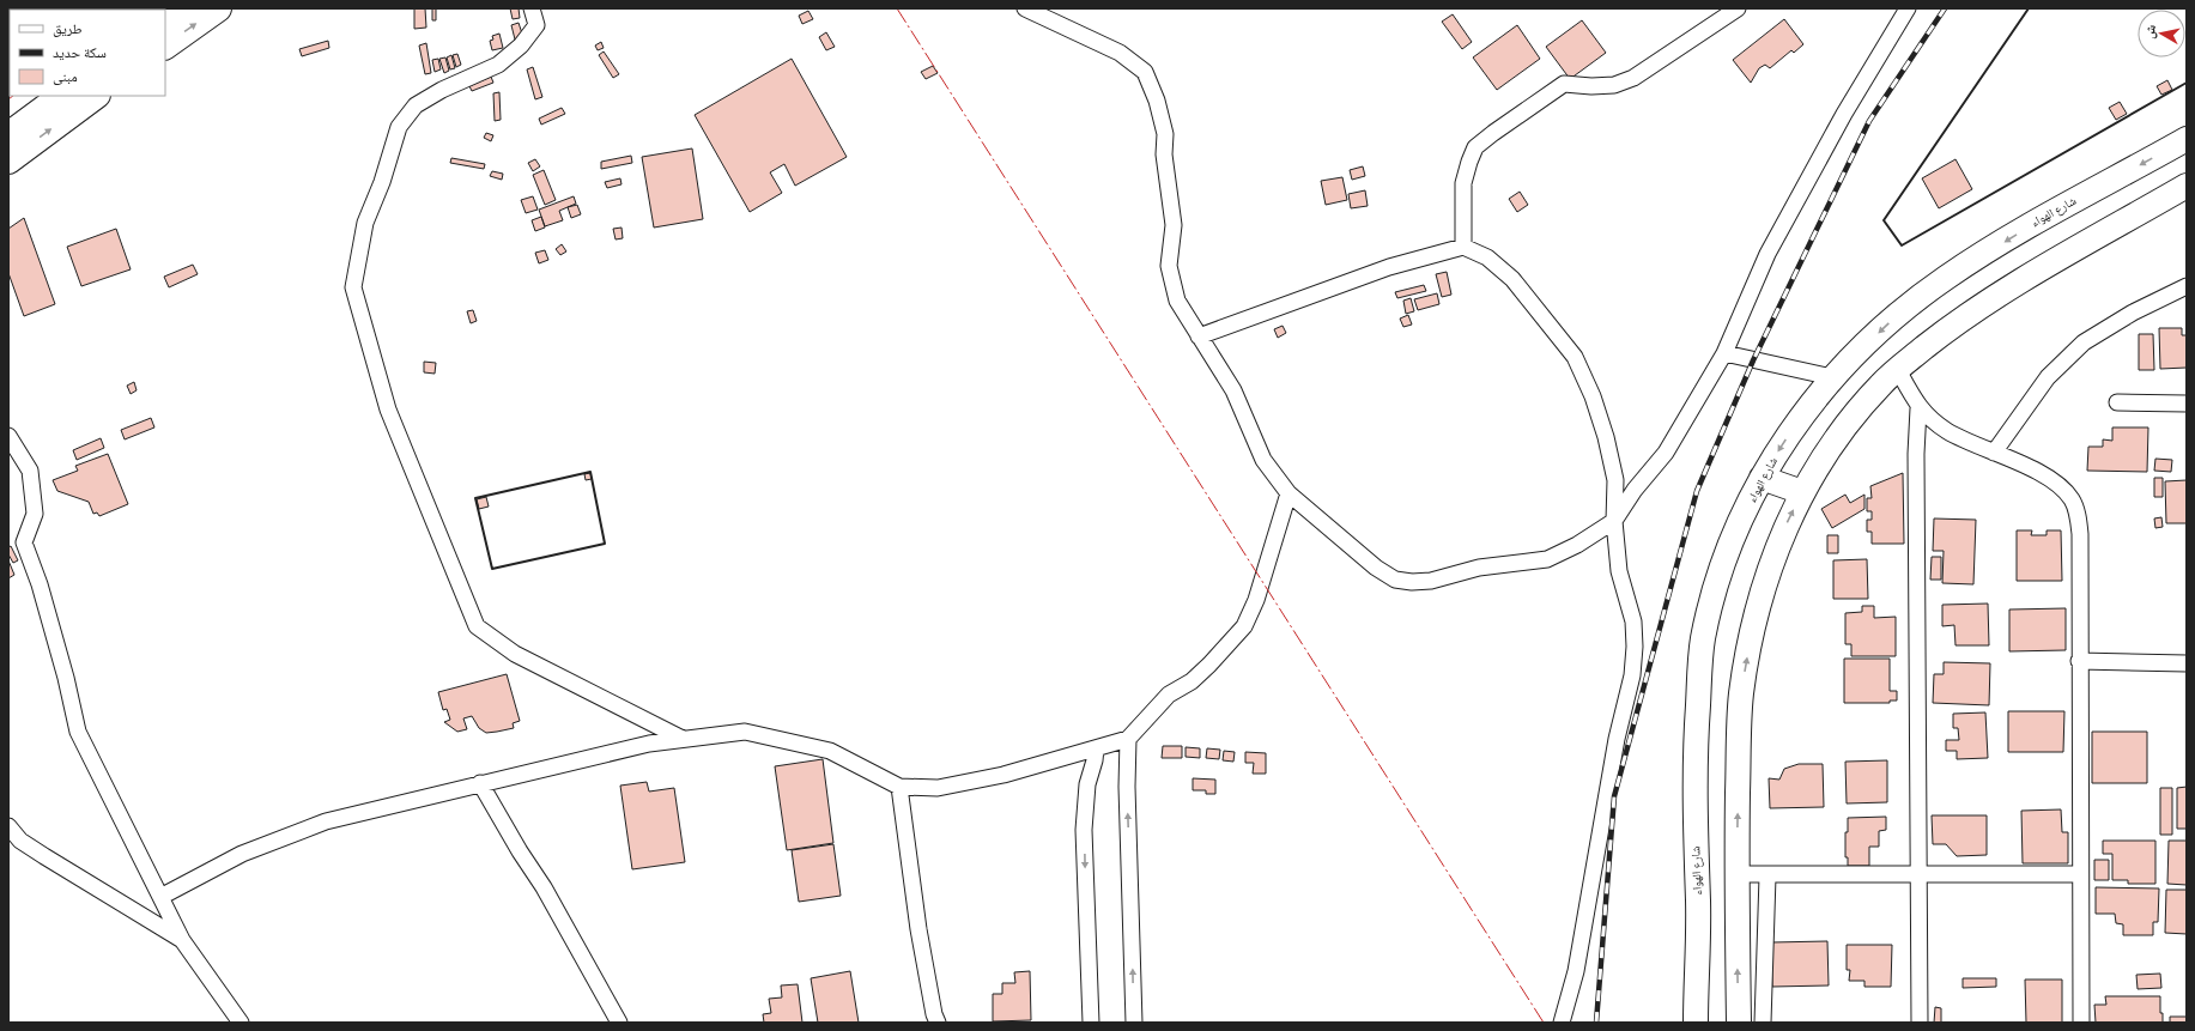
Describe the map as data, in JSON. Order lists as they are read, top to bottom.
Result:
{
  "streets": {
    "main road": ["شارع الهواء"]
  },
  "legend": ["طريق", "سكة حديد", "مبنى"],
  "north": "left"
}
